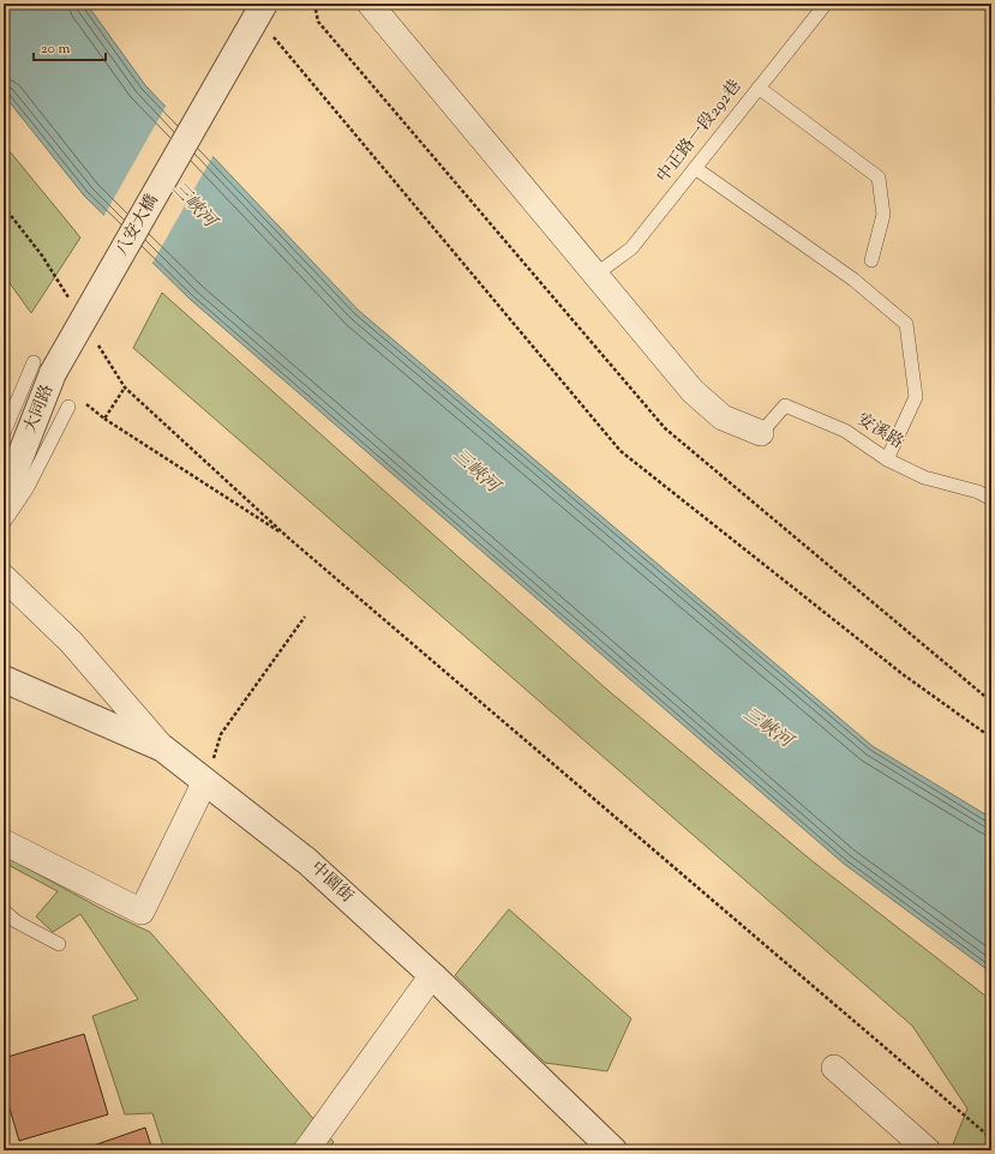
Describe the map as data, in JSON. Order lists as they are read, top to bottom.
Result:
{
  "streets": {
    "street": ["八安大橋", "大同路", "中園街"],
    "lane": ["中正路一段292巷", "安溪路"]
  },
  "crossings": [
    ["八安大橋", "大同路"]
  ],
  "water": ["三峽河"],
  "scale_bar": "20 m"
}
